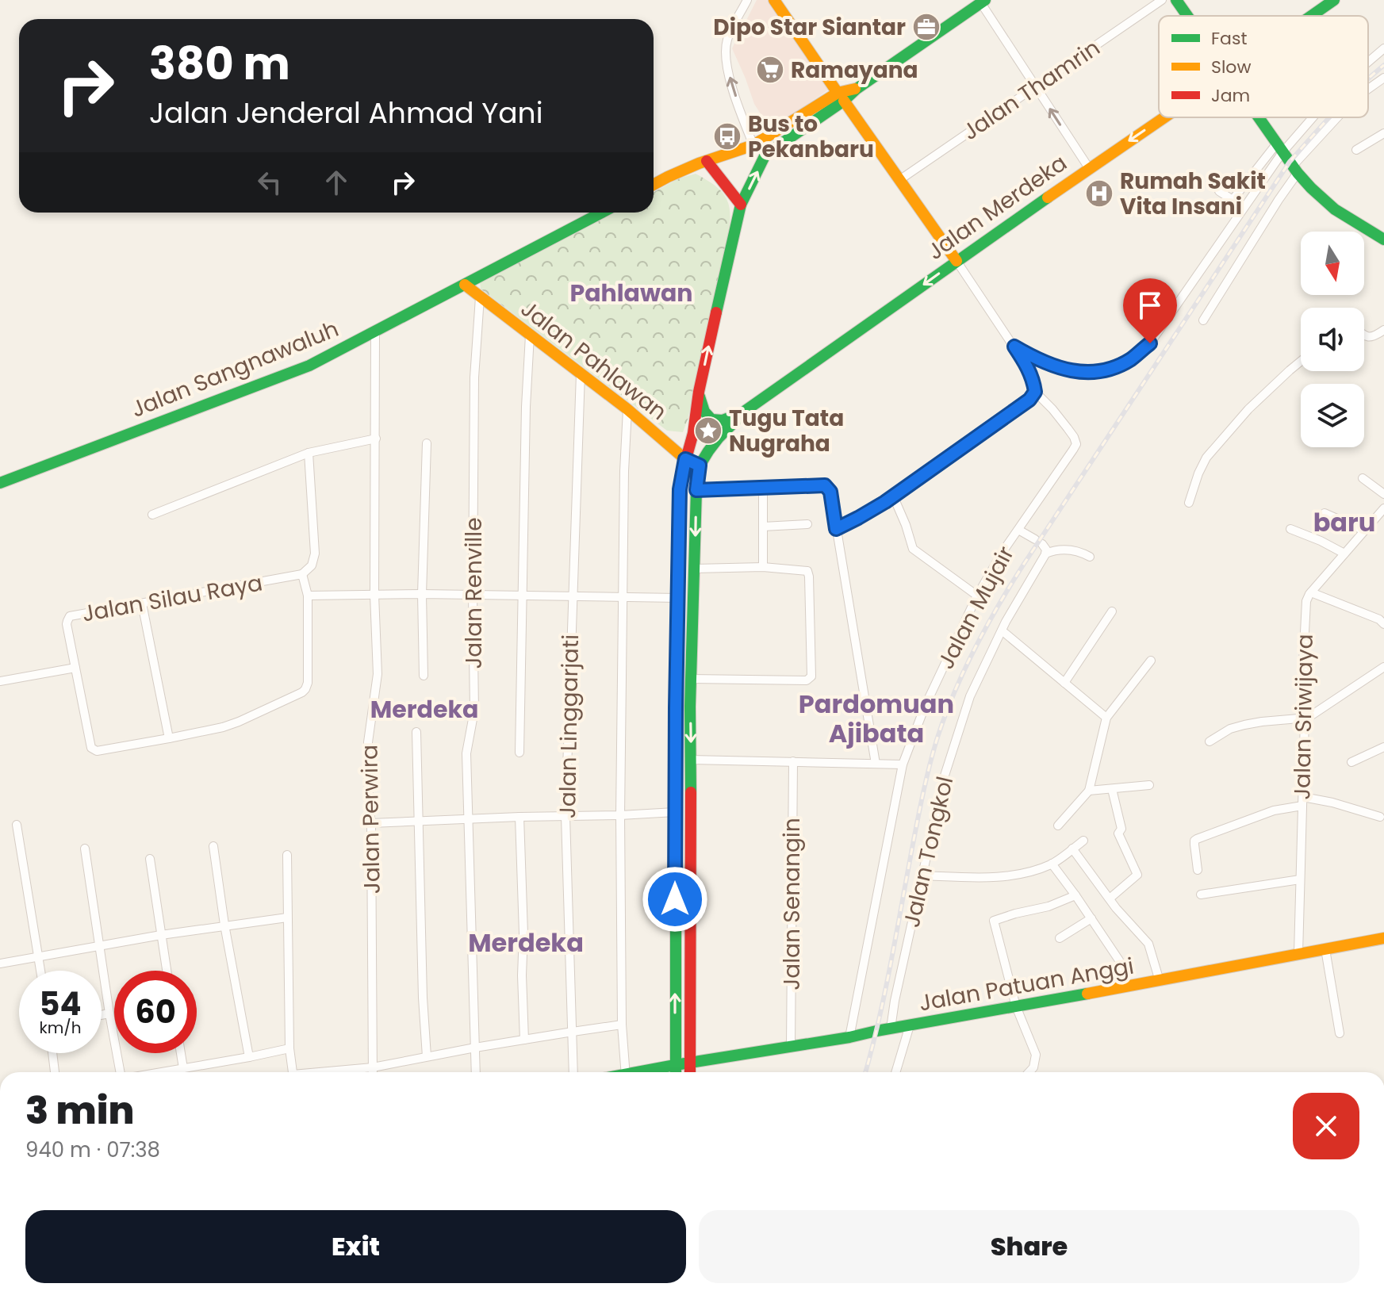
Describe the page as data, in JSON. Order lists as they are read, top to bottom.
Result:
{
  "streets": {
    "main road": [
      "Jalan Merdeka",
      "Jalan Pahlawan",
      "Jalan Sangnawaluh",
      "Jalan Patuan Anggi"
    ],
    "street": [
      "Jalan Thamrin",
      "Jalan Renville",
      "Jalan Silau Raya",
      "Jalan Mujair",
      "Jalan Sriwijaya",
      "Jalan Linggarjati",
      "Jalan Perwira",
      "Jalan Tongkol",
      "Jalan Senangin"
    ]
  },
  "crossings": [
    ["Jalan Merdeka", "Jalan Pahlawan"],
    ["Jalan Merdeka", "Jalan Mujair"],
    ["Jalan Pahlawan", "Jalan Sangnawaluh"],
    ["Jalan Pahlawan", "Jalan Renville"],
    ["Jalan Pahlawan", "Jalan Linggarjati"],
    ["Jalan Sangnawaluh", "Jalan Perwira"],
    ["Jalan Mujair", "Jalan Patuan Anggi"],
    ["Jalan Sriwijaya", "Jalan Patuan Anggi"],
    ["Jalan Tongkol", "Jalan Patuan Anggi"],
    ["Jalan Senangin", "Jalan Patuan Anggi"]
  ],
  "one_way": ["Jalan Merdeka"],
  "districts": [
    "Pahlawan",
    "baru",
    "Pardomuan Ajibata",
    "Merdeka",
    "Merdeka"
  ],
  "places": {
    "office": ["Dipo Star Siantar"],
    "supermarket": ["Ramayana"],
    "bus stop": ["Bus to Pekanbaru"],
    "hospital": ["Rumah Sakit Vita Insani"],
    "place": ["Tugu Tata Nugraha"]
  },
  "legend": ["Fast", "Slow", "Jam"],
  "north": "bottom",
  "page": {
    "turn": ["380 m", "Jalan Jenderal Ahmad Yani"],
    "speed": "54 km/h",
    "limit": "60",
    "heading": ["3 min", "940 m · 07:38"],
    "buttons": ["Exit", "Share"]
  }
}
